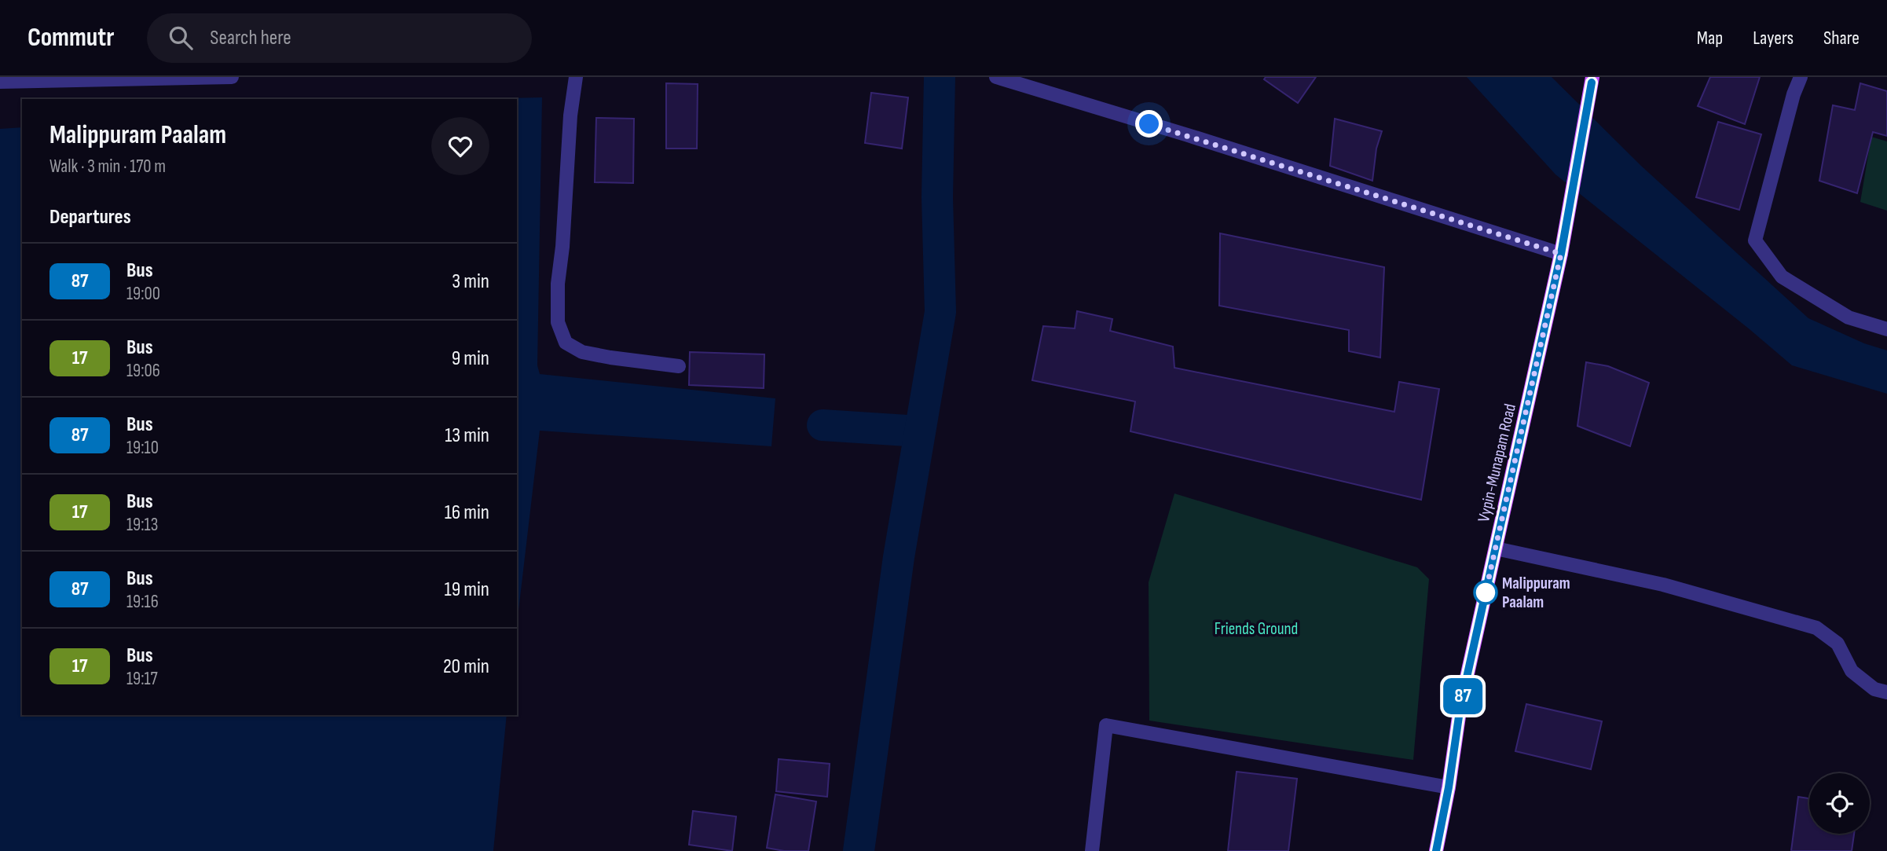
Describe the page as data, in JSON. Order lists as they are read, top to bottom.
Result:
{
  "streets": {
    "main road": ["Vypin-Munapam Road"]
  },
  "parks": ["Friends Ground"],
  "places": ["Malippuram Paalam"],
  "lines": ["bus line 87"],
  "page": {
    "header": "Commutr",
    "search": "Search here",
    "nav": ["Map", "Layers", "Share"],
    "on_map": "87",
    "heading": [
      ["Malippuram Paalam", "Walk · 3 min · 170 m"],
      "Departures"
    ],
    "list": [
      {
        "mark": "87",
        "name": "Bus",
        "note": "19:00",
        "value": "3 min"
      },
      {
        "mark": "17",
        "name": "Bus",
        "note": "19:06",
        "value": "9 min"
      },
      {
        "mark": "87",
        "name": "Bus",
        "note": "19:10",
        "value": "13 min"
      },
      {
        "mark": "17",
        "name": "Bus",
        "note": "19:13",
        "value": "16 min"
      },
      {
        "mark": "87",
        "name": "Bus",
        "note": "19:16",
        "value": "19 min"
      },
      {
        "mark": "17",
        "name": "Bus",
        "note": "19:17",
        "value": "20 min"
      }
    ]
  }
}
